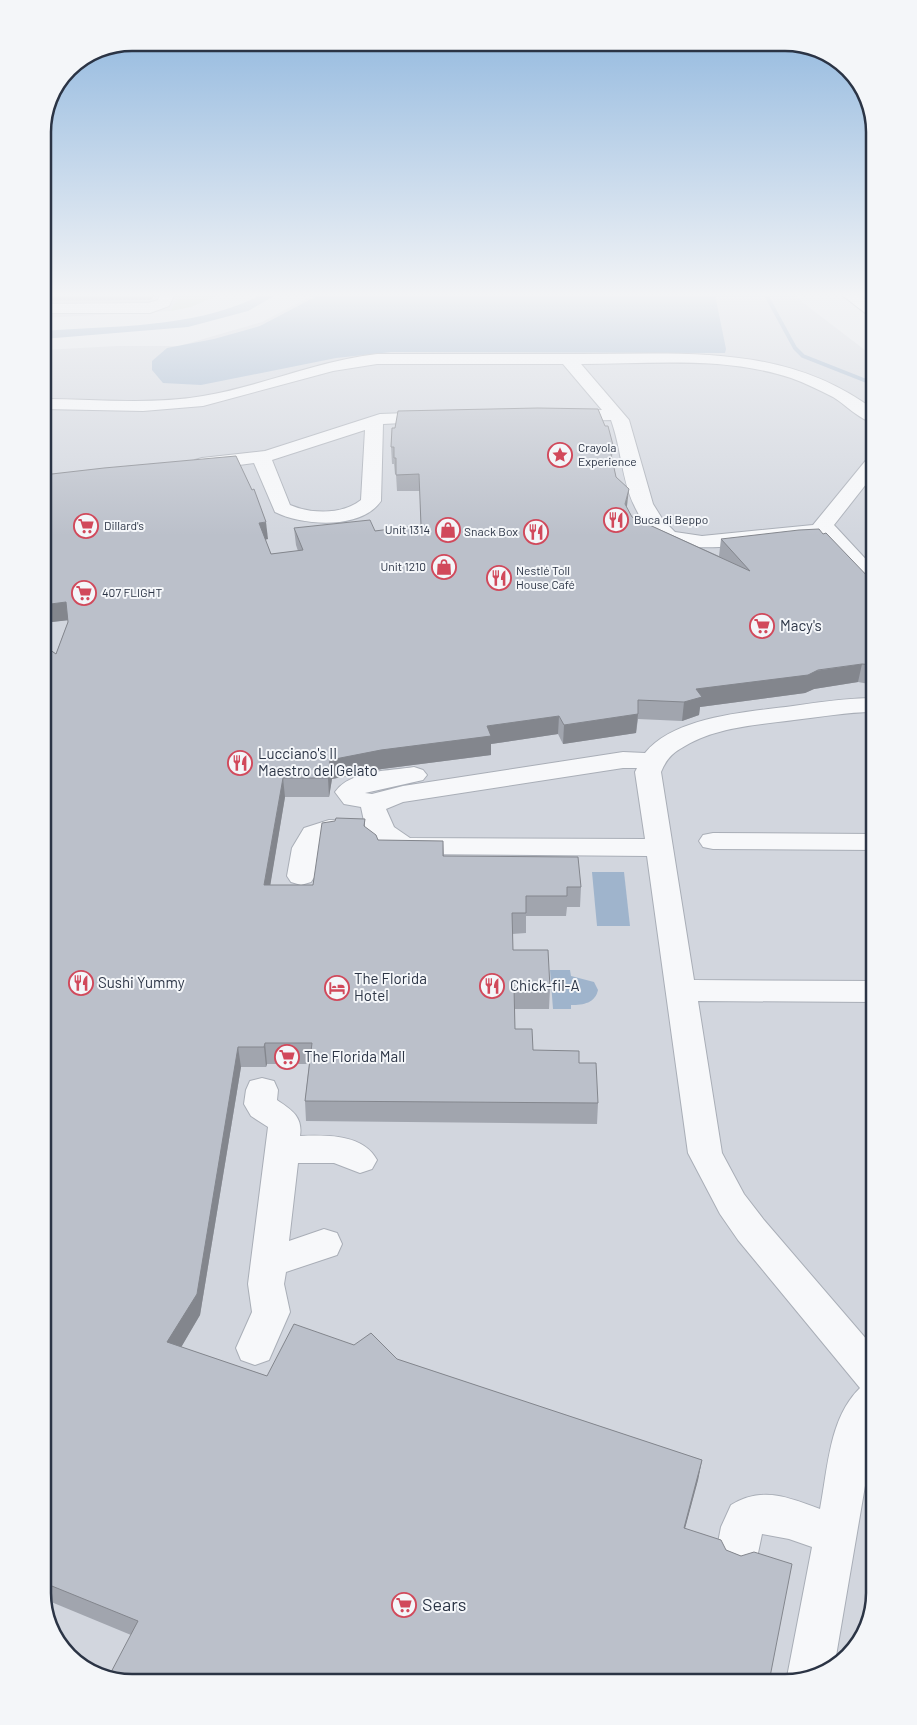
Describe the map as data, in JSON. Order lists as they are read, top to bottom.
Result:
{
  "places": {
    "place": ["Crayola Experience"],
    "restaurant": [
      "Buca di Beppo",
      "Snack Box",
      "Nestlé Toll House Café",
      "Lucciano's II Maestro del Gelato",
      "Sushi Yummy",
      "Chick-fil-A"
    ],
    "supermarket": [
      "Dillard's",
      "407 FLIGHT",
      "Macy's",
      "The Florida Mall",
      "Sears"
    ],
    "shop": ["Unit 1314", "Unit 1210"],
    "hotel": ["The Florida Hotel"]
  }
}
